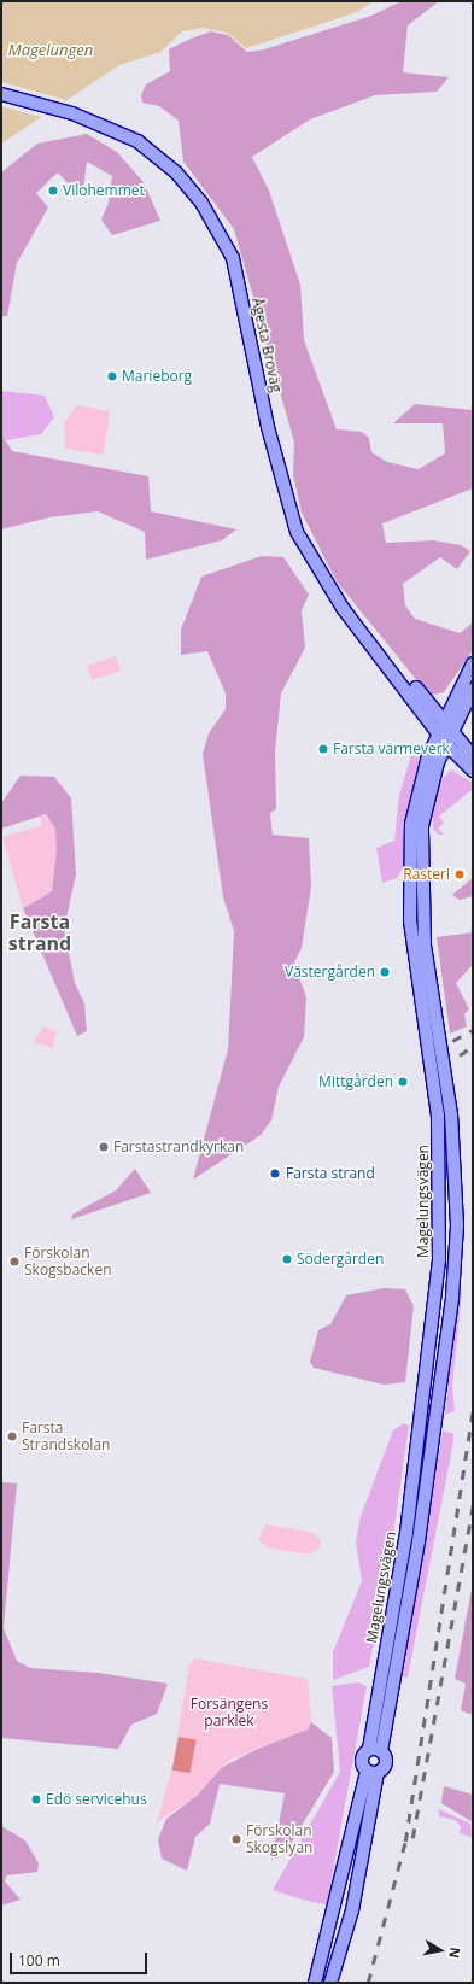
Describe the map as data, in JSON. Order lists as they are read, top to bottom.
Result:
{
  "streets": {
    "main road": ["Ågesta Broväg", "Magelungsvägen"]
  },
  "crossings": [
    ["Ågesta Broväg", "Magelungsvägen"]
  ],
  "districts": ["Farsta strand"],
  "water": ["Magelungen"],
  "parks": ["Forsängens parklek"],
  "places": [
    "Vilohemmet",
    "Marieborg",
    "Farsta värmeverk",
    "Rasteri",
    "Västergården",
    "Mittgården",
    "Farstastrandkyrkan",
    "Farsta strand",
    "Södergården",
    "Förskolan Skogsbacken",
    "Farsta Strandskolan",
    "Edö servicehus",
    "Förskolan Skogslyan"
  ],
  "scale_bar": "100 m",
  "north": "right"
}
